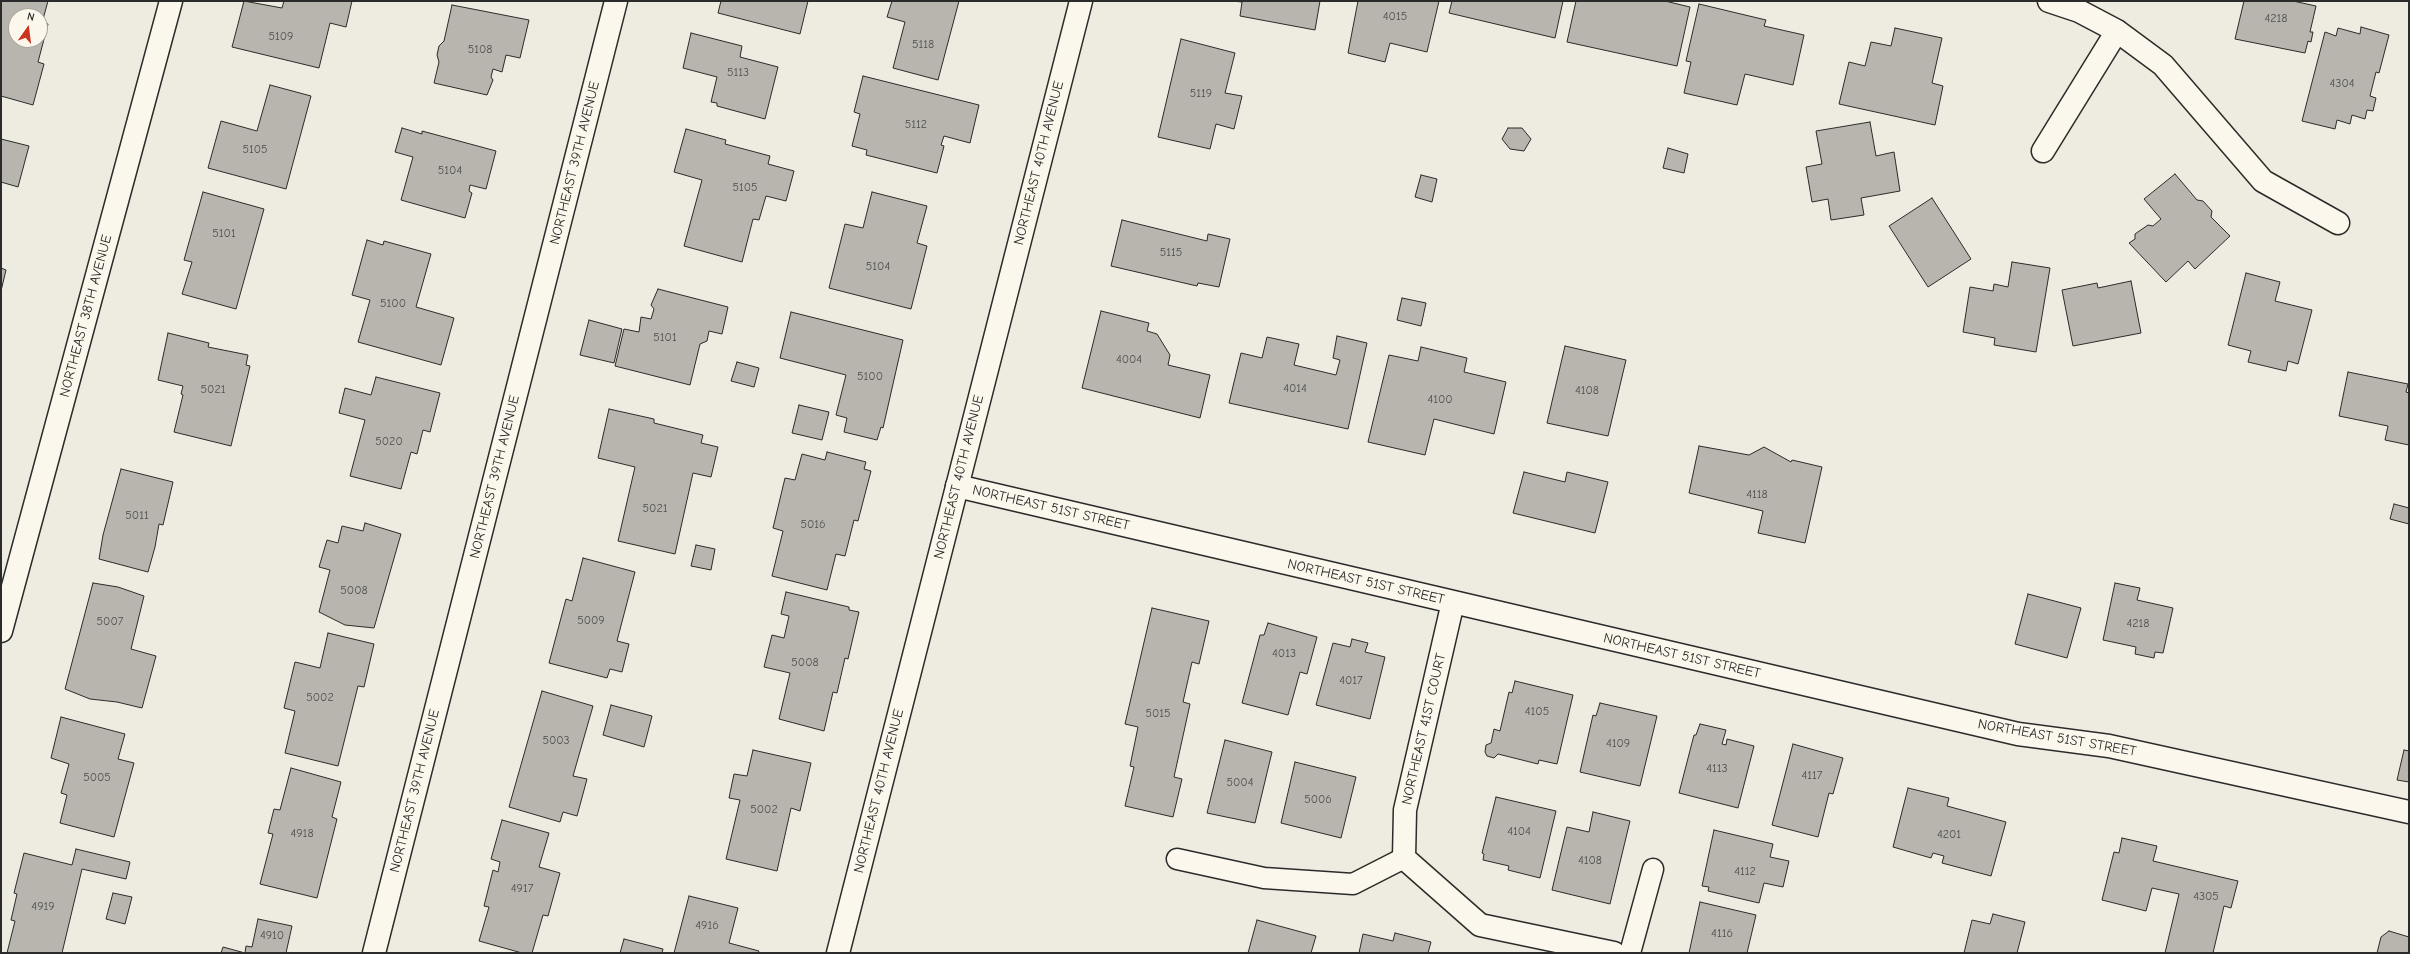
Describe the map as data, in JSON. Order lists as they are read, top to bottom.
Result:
{
  "streets": {
    "street": [
      "NORTHEAST 39TH AVENUE",
      "NORTHEAST 40TH AVENUE",
      "NORTHEAST 38TH AVENUE",
      "NORTHEAST 51ST STREET",
      "NORTHEAST 41ST COURT"
    ]
  },
  "crossings": [
    ["NORTHEAST 40TH AVENUE", "NORTHEAST 51ST STREET"],
    ["NORTHEAST 51ST STREET", "NORTHEAST 41ST COURT"]
  ],
  "house_numbers": [
    "4015",
    "4218",
    "5109",
    "5118",
    "5108",
    "5113",
    "4304",
    "5119",
    "5112",
    "5105",
    "5104",
    "5105",
    "5101",
    "5115",
    "5104",
    "5100",
    "5101",
    "4004",
    "5100",
    "4014",
    "5021",
    "4108",
    "4100",
    "5020",
    "4118",
    "5021",
    "5011",
    "5016",
    "5008",
    "5009",
    "5007",
    "4218",
    "4013",
    "5008",
    "4017",
    "5002",
    "4105",
    "5015",
    "5003",
    "4109",
    "4113",
    "4117",
    "5005",
    "5004",
    "5006",
    "5002",
    "4104",
    "4918",
    "4201",
    "4108",
    "4112",
    "4917",
    "4305",
    "4919",
    "4916",
    "4116",
    "4910"
  ],
  "north": "top"
}
